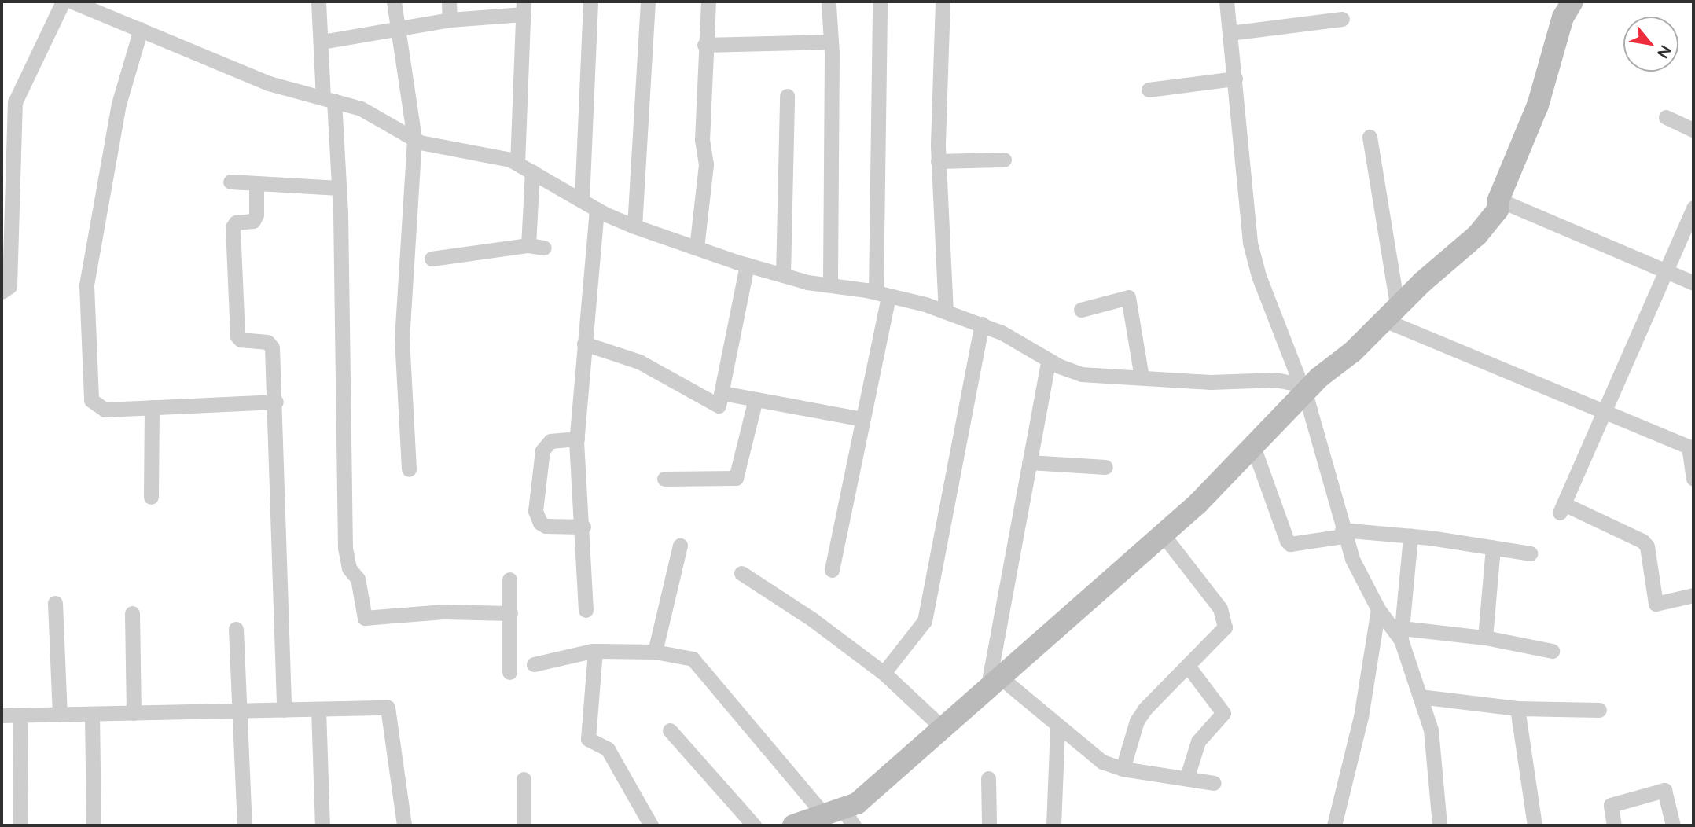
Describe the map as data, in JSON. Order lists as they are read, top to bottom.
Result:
{
  "north": "bottom right"
}
